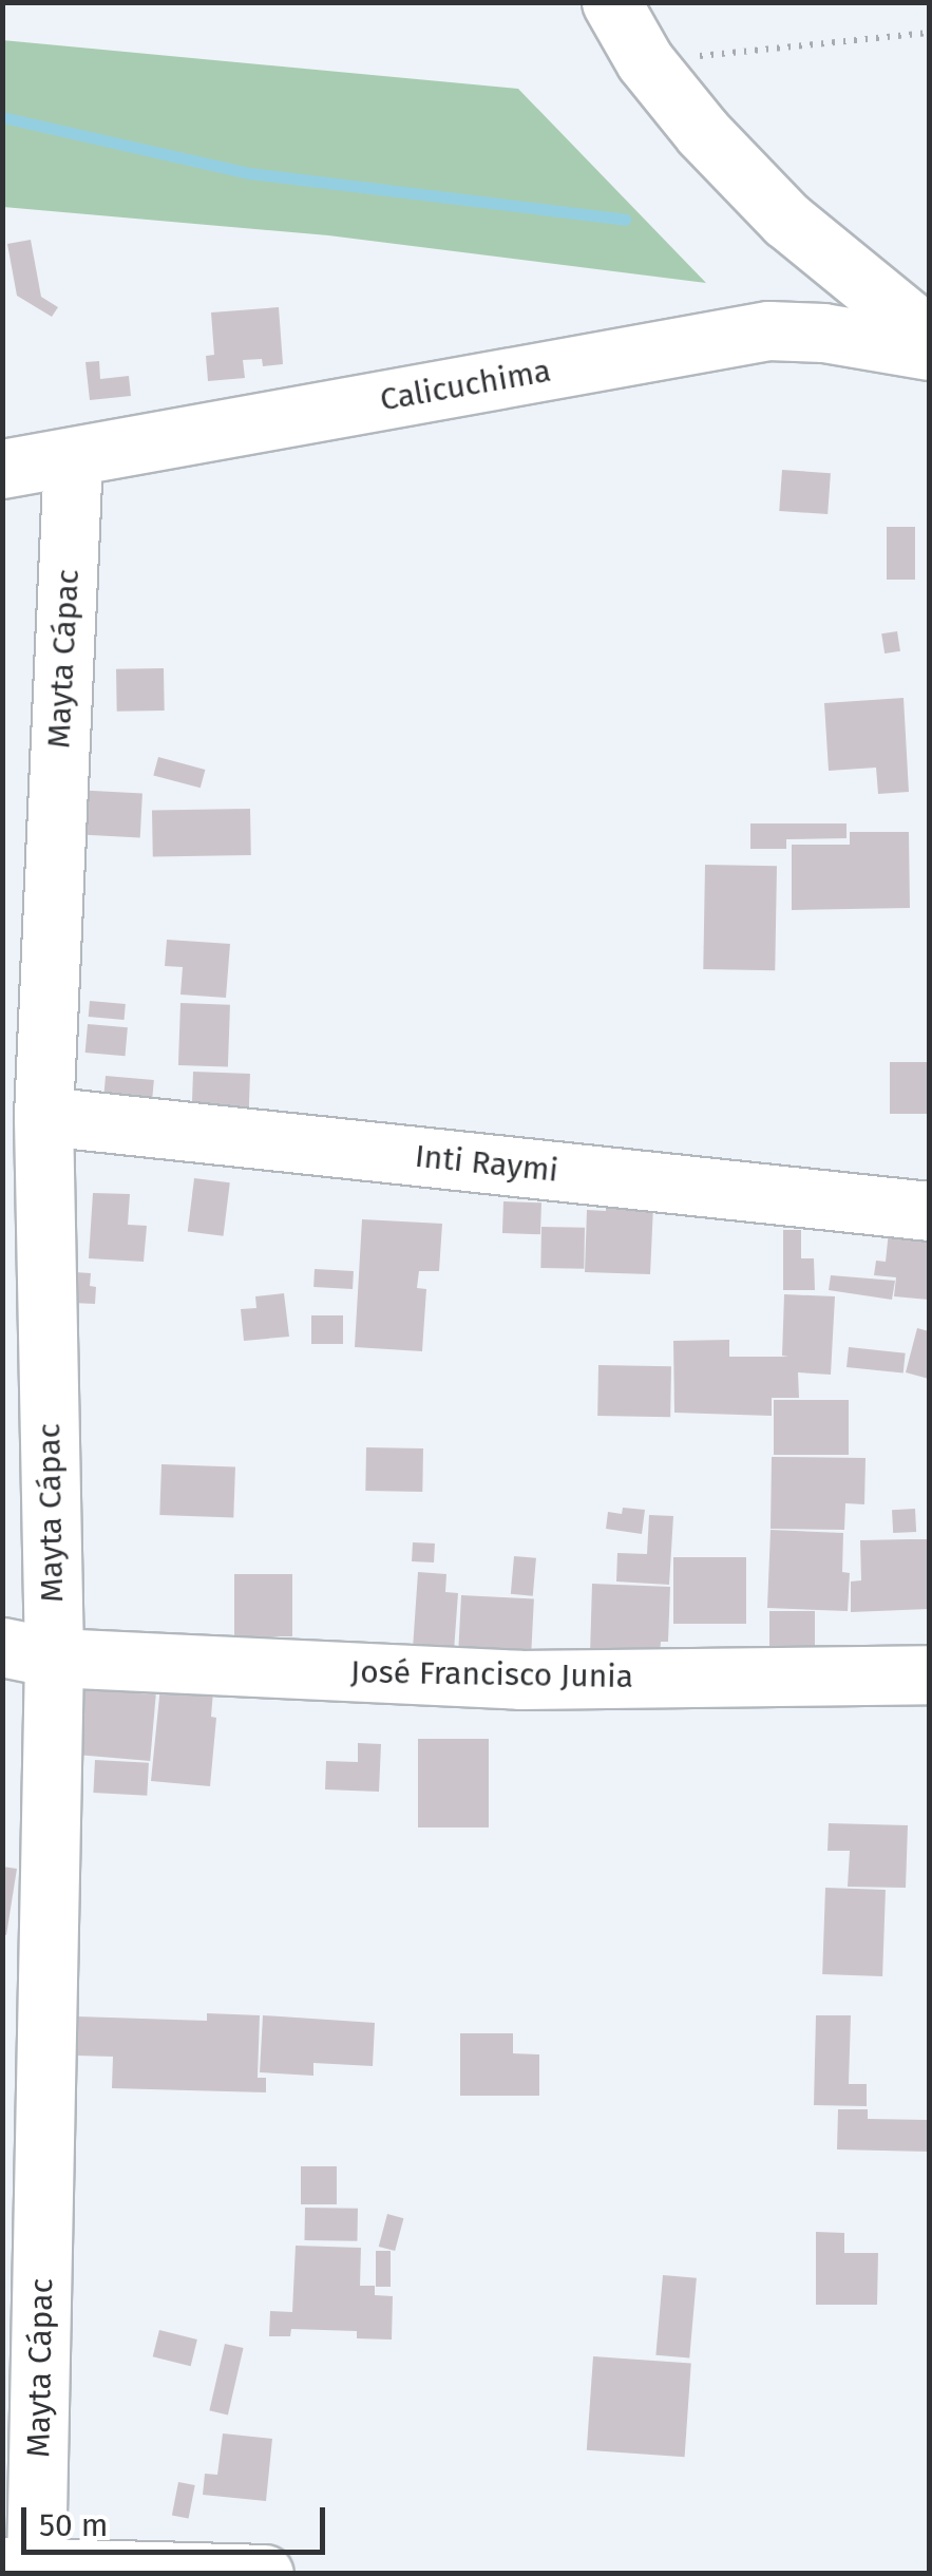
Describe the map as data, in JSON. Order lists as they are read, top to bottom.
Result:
{
  "streets": {
    "street": [
      "Calicuchima",
      "Mayta Cápac",
      "Inti Raymi",
      "José Francisco Junia"
    ]
  },
  "crossings": [
    ["Calicuchima", "Mayta Cápac"],
    ["Mayta Cápac", "Inti Raymi"],
    ["Mayta Cápac", "José Francisco Junia"]
  ],
  "scale_bar": "50 m"
}
